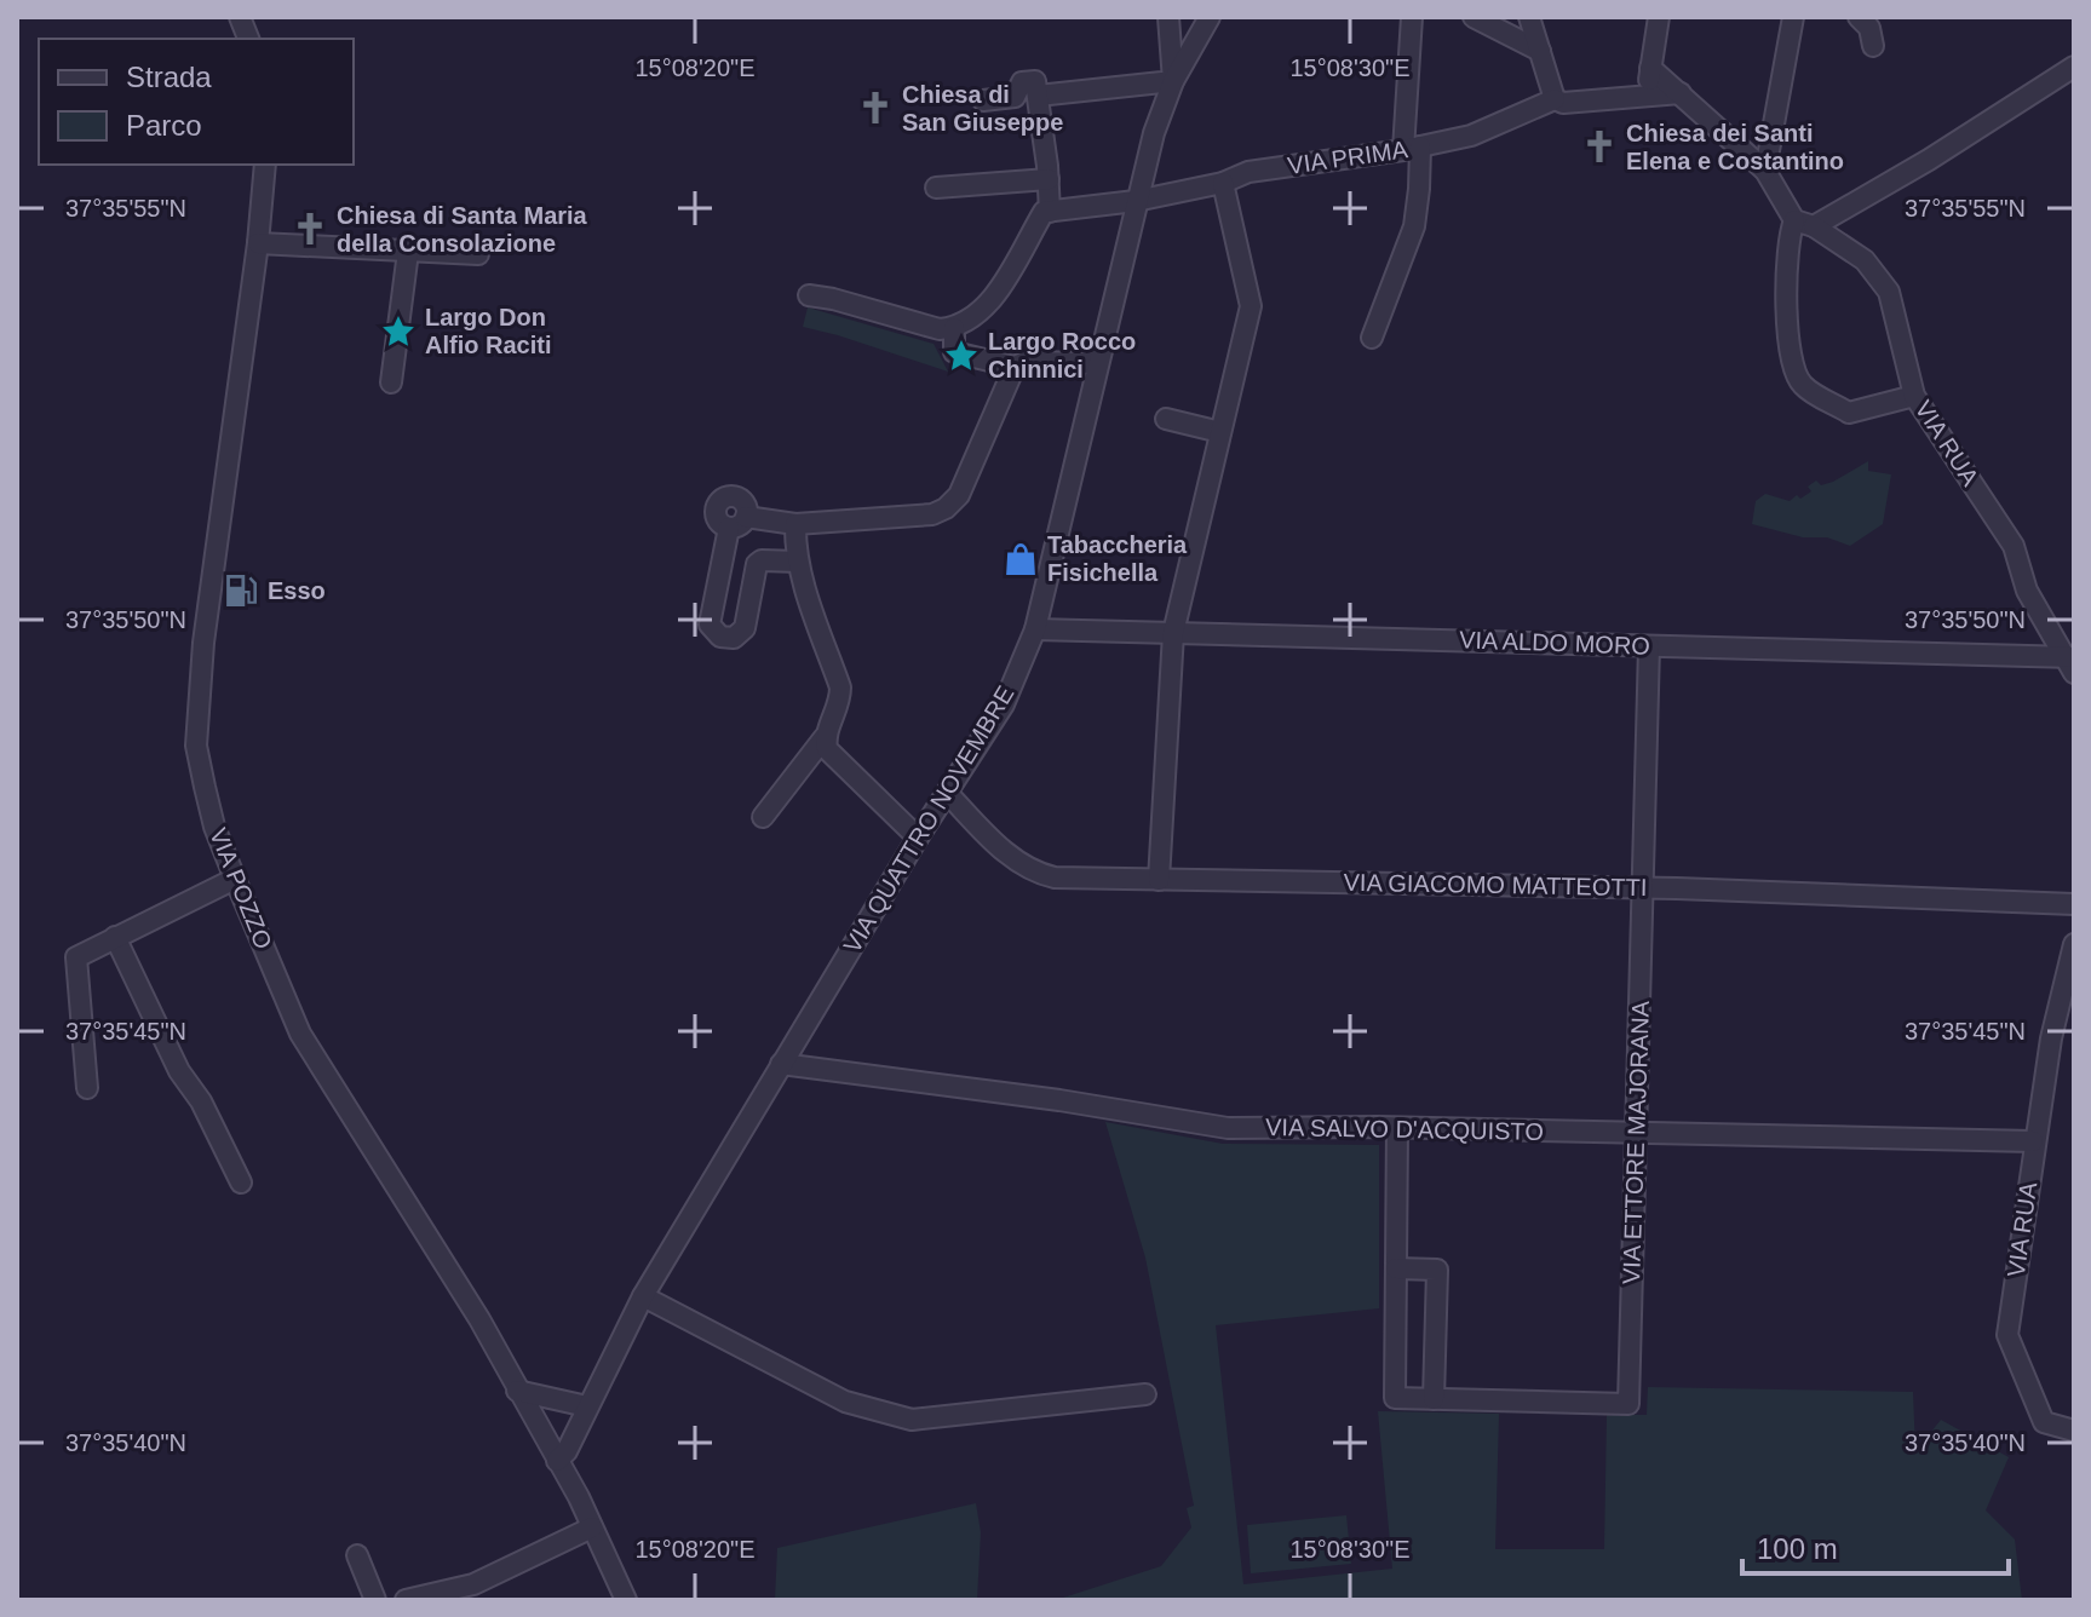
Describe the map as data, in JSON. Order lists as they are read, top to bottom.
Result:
{
  "streets": {
    "street": [
      "VIA PRIMA",
      "VIA RUA",
      "VIA ALDO MORO",
      "VIA QUATTRO NOVEMBRE",
      "VIA GIACOMO MATTEOTTI",
      "VIA POZZO",
      "VIA SALVO D'ACQUISTO",
      "VIA ETTORE MAJORANA"
    ]
  },
  "crossings": [
    ["VIA PRIMA", "VIA QUATTRO NOVEMBRE"],
    ["VIA RUA", "VIA ALDO MORO"],
    ["VIA RUA", "VIA SALVO D'ACQUISTO"],
    ["VIA ALDO MORO", "VIA QUATTRO NOVEMBRE"],
    ["VIA ALDO MORO", "VIA ETTORE MAJORANA"],
    ["VIA QUATTRO NOVEMBRE", "VIA GIACOMO MATTEOTTI"],
    ["VIA QUATTRO NOVEMBRE", "VIA POZZO"],
    ["VIA QUATTRO NOVEMBRE", "VIA SALVO D'ACQUISTO"],
    ["VIA GIACOMO MATTEOTTI", "VIA ETTORE MAJORANA"],
    ["VIA SALVO D'ACQUISTO", "VIA ETTORE MAJORANA"]
  ],
  "places": {
    "church": ["Chiesa di San Giuseppe", "Chiesa dei Santi Elena e Costantino", "Chiesa di Santa Maria della Consolazione"],
    "place": ["Largo Don Alfio Raciti", "Largo Rocco Chinnici"],
    "shop": ["Tabaccheria Fisichella"],
    "fuel station": ["Esso"]
  },
  "legend": ["Strada", "Parco"],
  "scale_bar": "100 m",
  "coordinates": [
    "15°08'20\"E",
    "15°08'30\"E",
    "37°35'55\"N",
    "37°35'50\"N",
    "37°35'45\"N",
    "37°35'40\"N"
  ]
}
